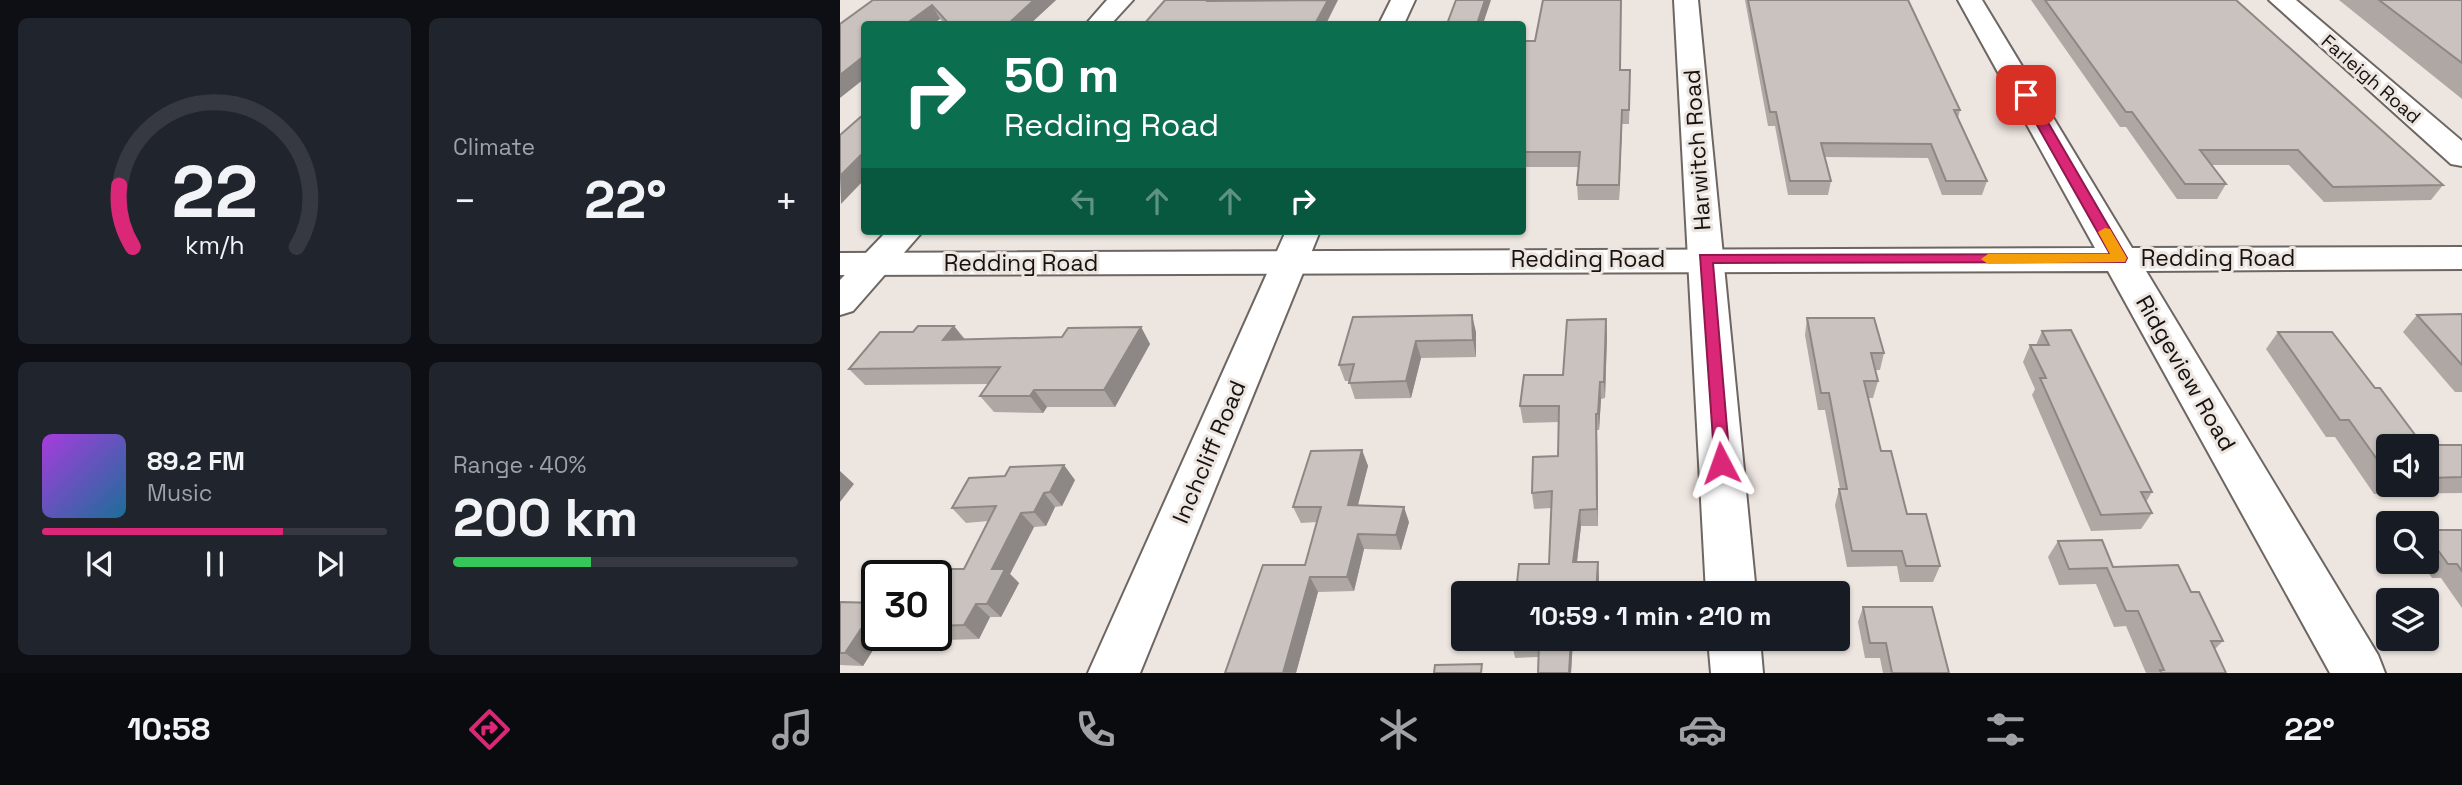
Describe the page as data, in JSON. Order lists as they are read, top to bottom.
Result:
{
  "streets": {
    "street": [
      "Farleigh Road",
      "Harwitch Road",
      "Redding Road",
      "Ridgeview Road",
      "Inchcliff Road"
    ]
  },
  "crossings": [
    ["Harwitch Road", "Redding Road"],
    ["Redding Road", "Ridgeview Road"],
    ["Redding Road", "Inchcliff Road"]
  ],
  "page": {
    "tile": [
      "Climate",
      ["Range · 40%", "200 km"]
    ],
    "turn": ["50 m", "Redding Road"],
    "heat": ["−", "22°", "+"],
    "song": ["89.2 FM", "Music"],
    "limit": "30",
    "trip": "10:59 · 1 min · 210 m",
    "tabs": ["10:58", "22°"],
    "gauge": ["22", "km/h"]
  }
}
